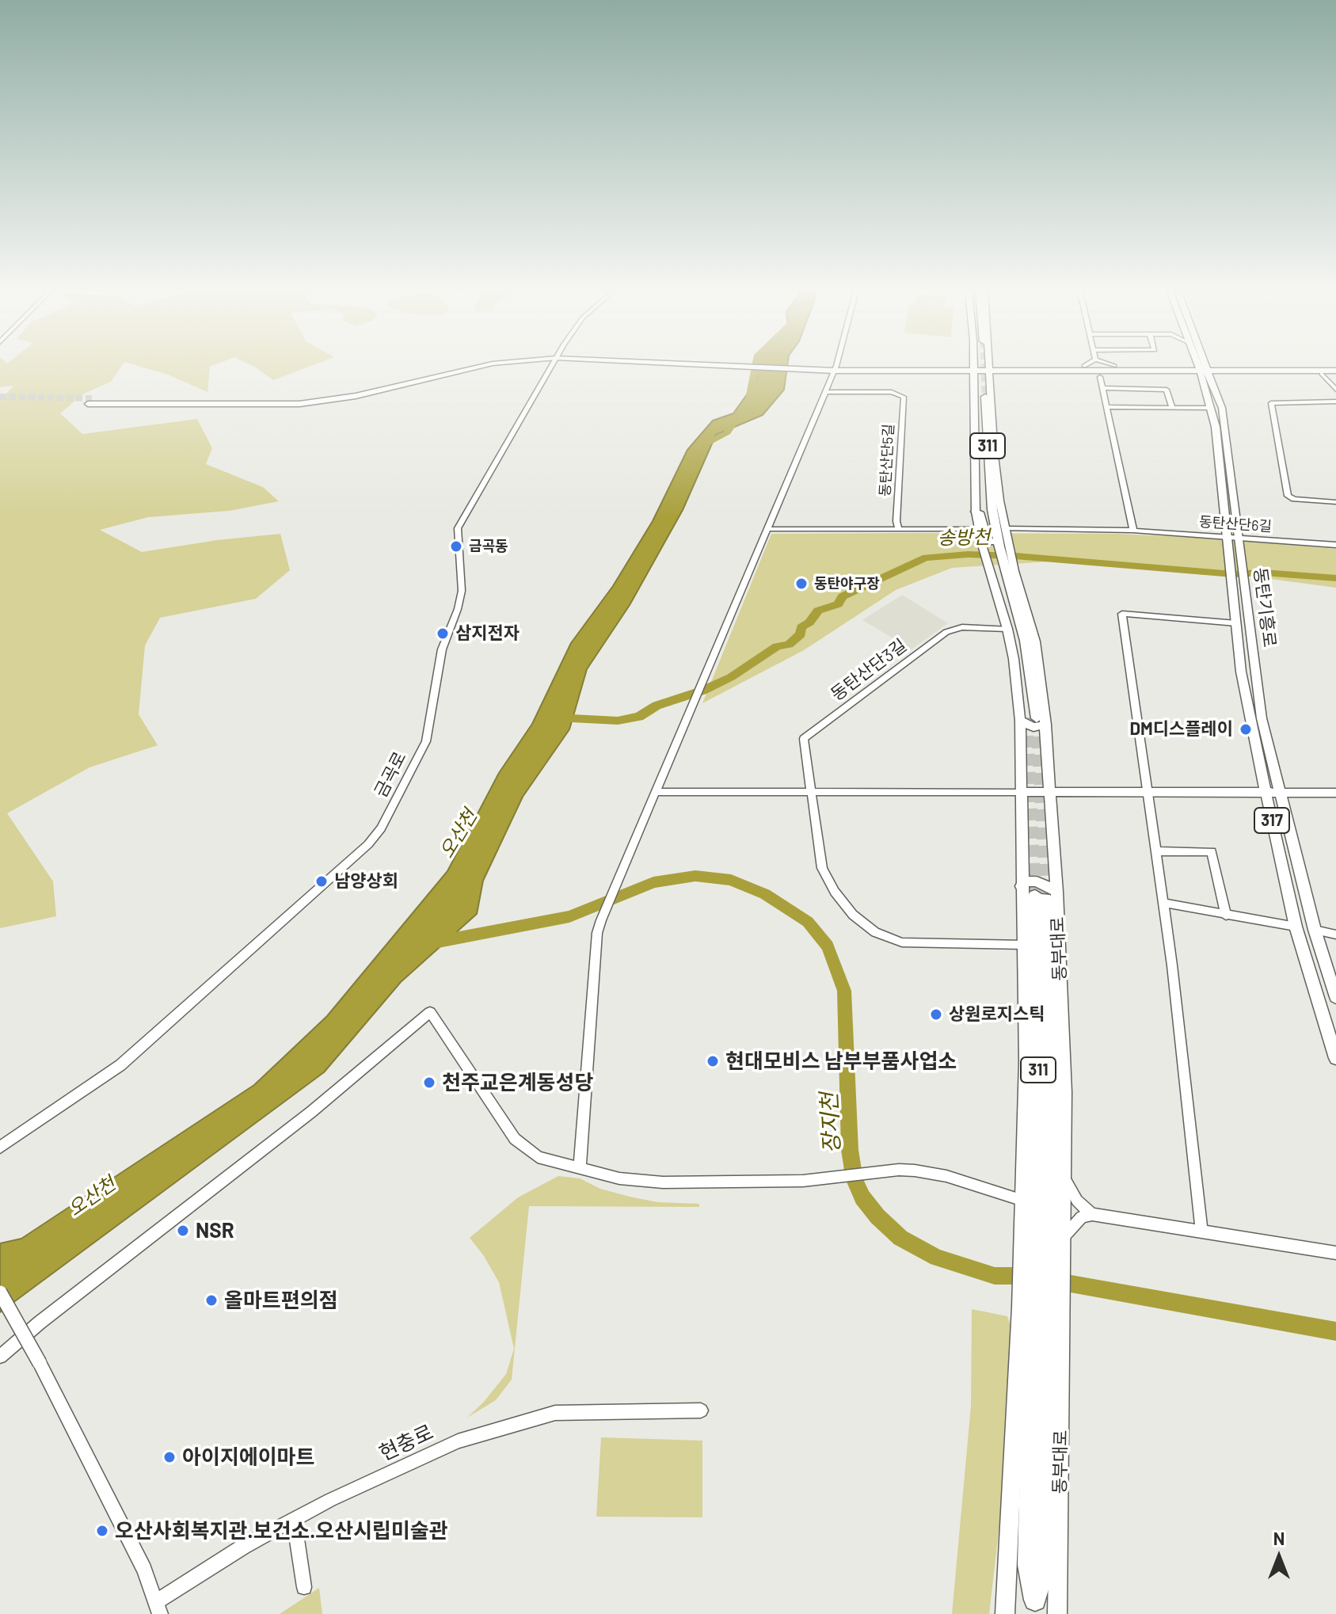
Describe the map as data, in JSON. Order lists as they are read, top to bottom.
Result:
{
  "streets": {
    "highway": ["311", "동부대로"],
    "main road": ["동탄기흥로", "317"],
    "street": [
      "동탄산단5길",
      "동탄산단6길",
      "동탄산단3길",
      "금곡로",
      "현충로"
    ]
  },
  "crossings": [
    ["동탄산단6길", "동탄기흥로"],
    ["동탄산단6길", "동부대로"],
    ["동탄산단3길", "동부대로"]
  ],
  "water": ["송방천", "오산천", "장지천"],
  "places": [
    "금곡동",
    "동탄야구장",
    "삼지전자",
    "DM디스플레이",
    "남양상회",
    "상원로지스틱",
    "현대모비스 남부부품사업소",
    "천주교은계동성당",
    "NSR",
    "올마트편의점",
    "아이지에이마트",
    "오산사회복지관.보건소.오산시립미술관"
  ],
  "north": "top"
}
